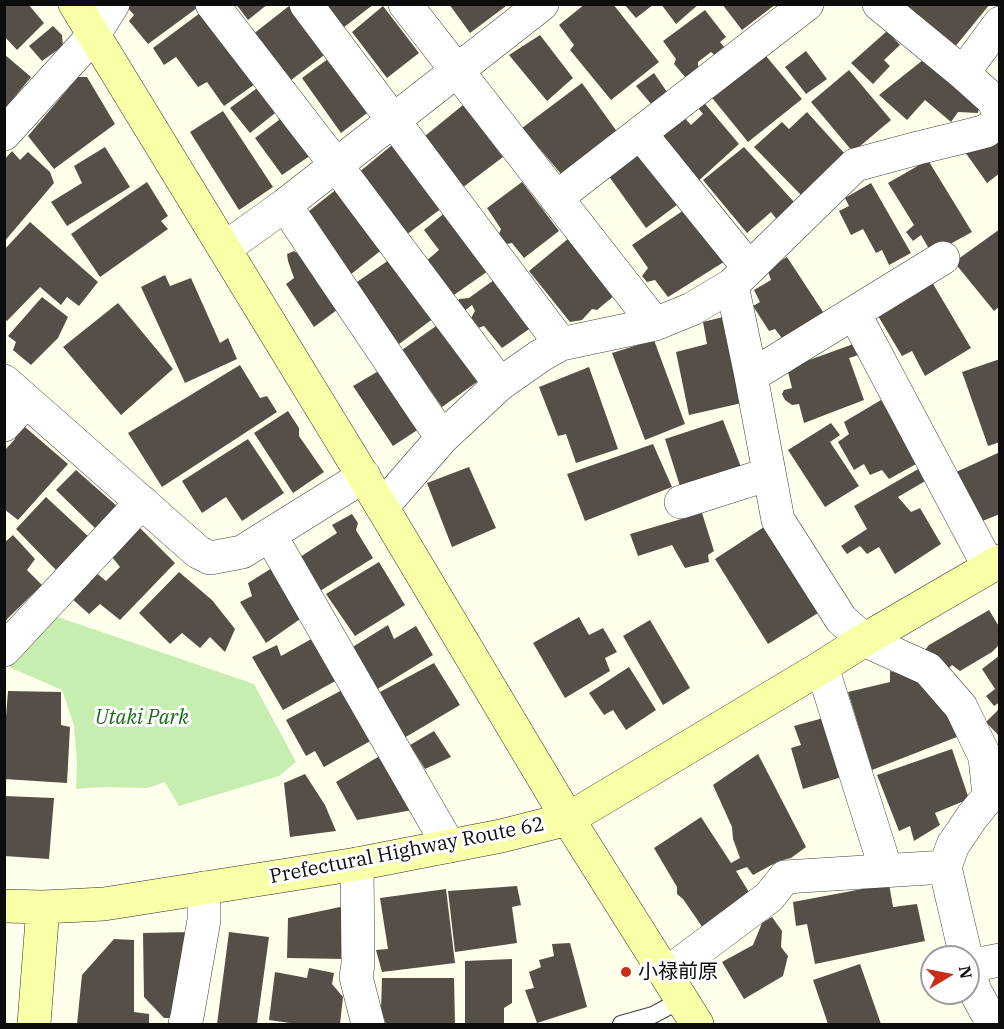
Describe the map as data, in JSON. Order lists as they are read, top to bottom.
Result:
{
  "streets": {
    "street": ["Prefectural Highway Route 62"]
  },
  "parks": ["Utaki Park"],
  "places": ["小禄前原"],
  "north": "right"
}
